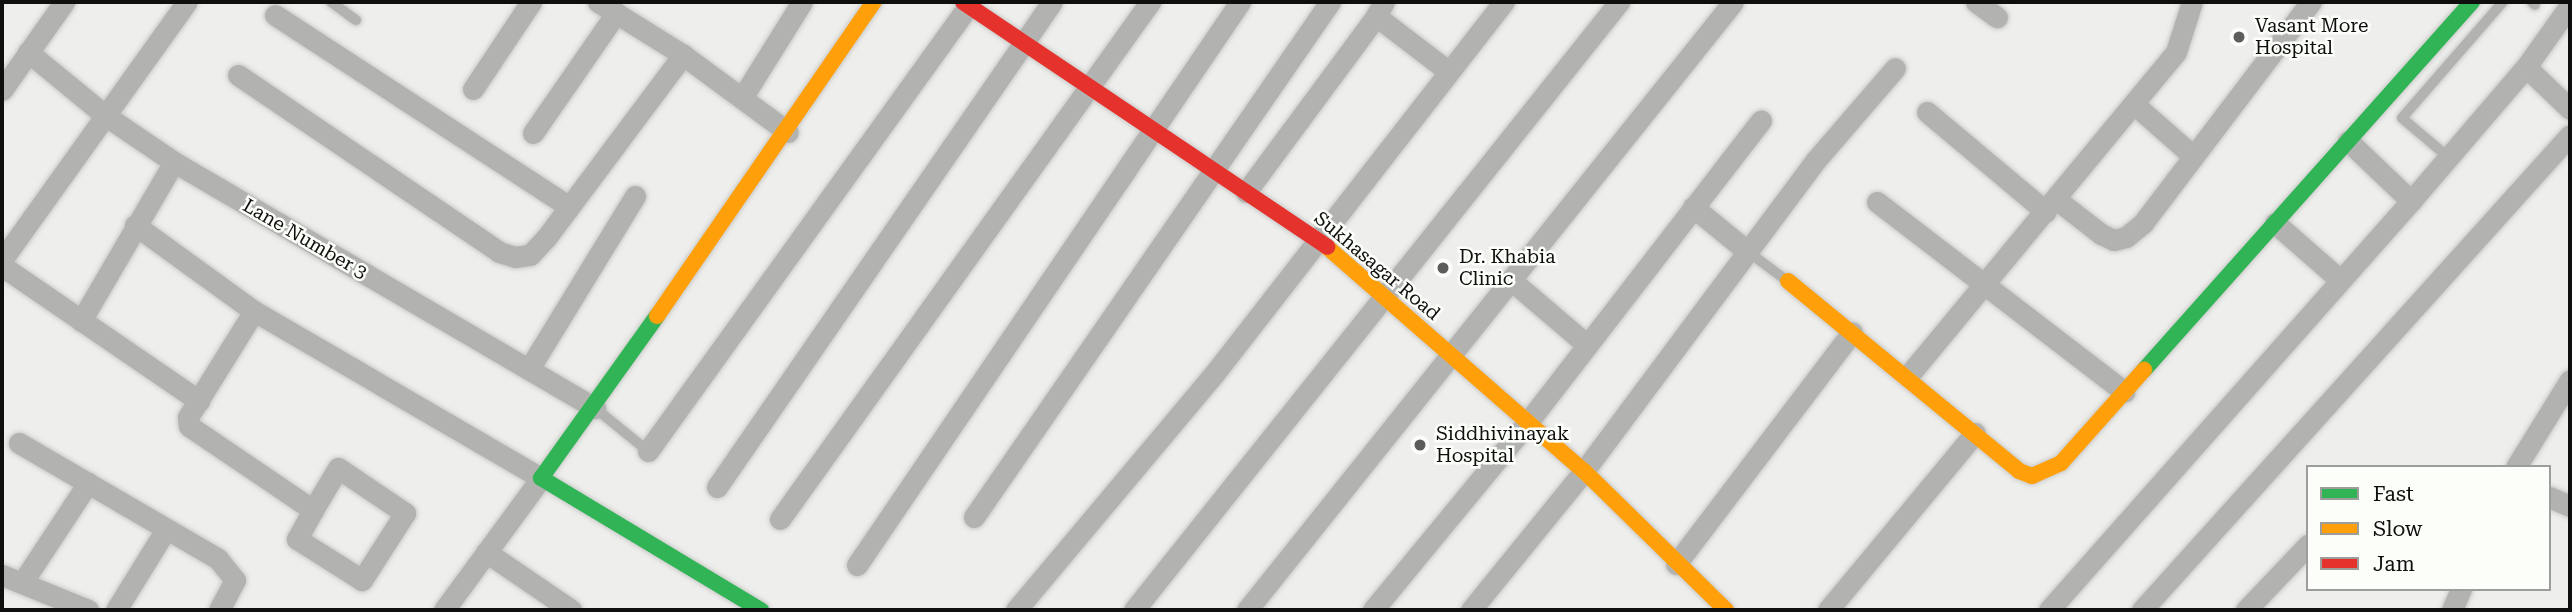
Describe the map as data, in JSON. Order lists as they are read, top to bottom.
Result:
{
  "streets": {
    "street": ["Lane Number 3", "Sukhasagar Road"]
  },
  "places": ["Vasant More Hospital", "Dr. Khabia Clinic", "Siddhivinayak Hospital"],
  "legend": ["Fast", "Slow", "Jam"]
}
